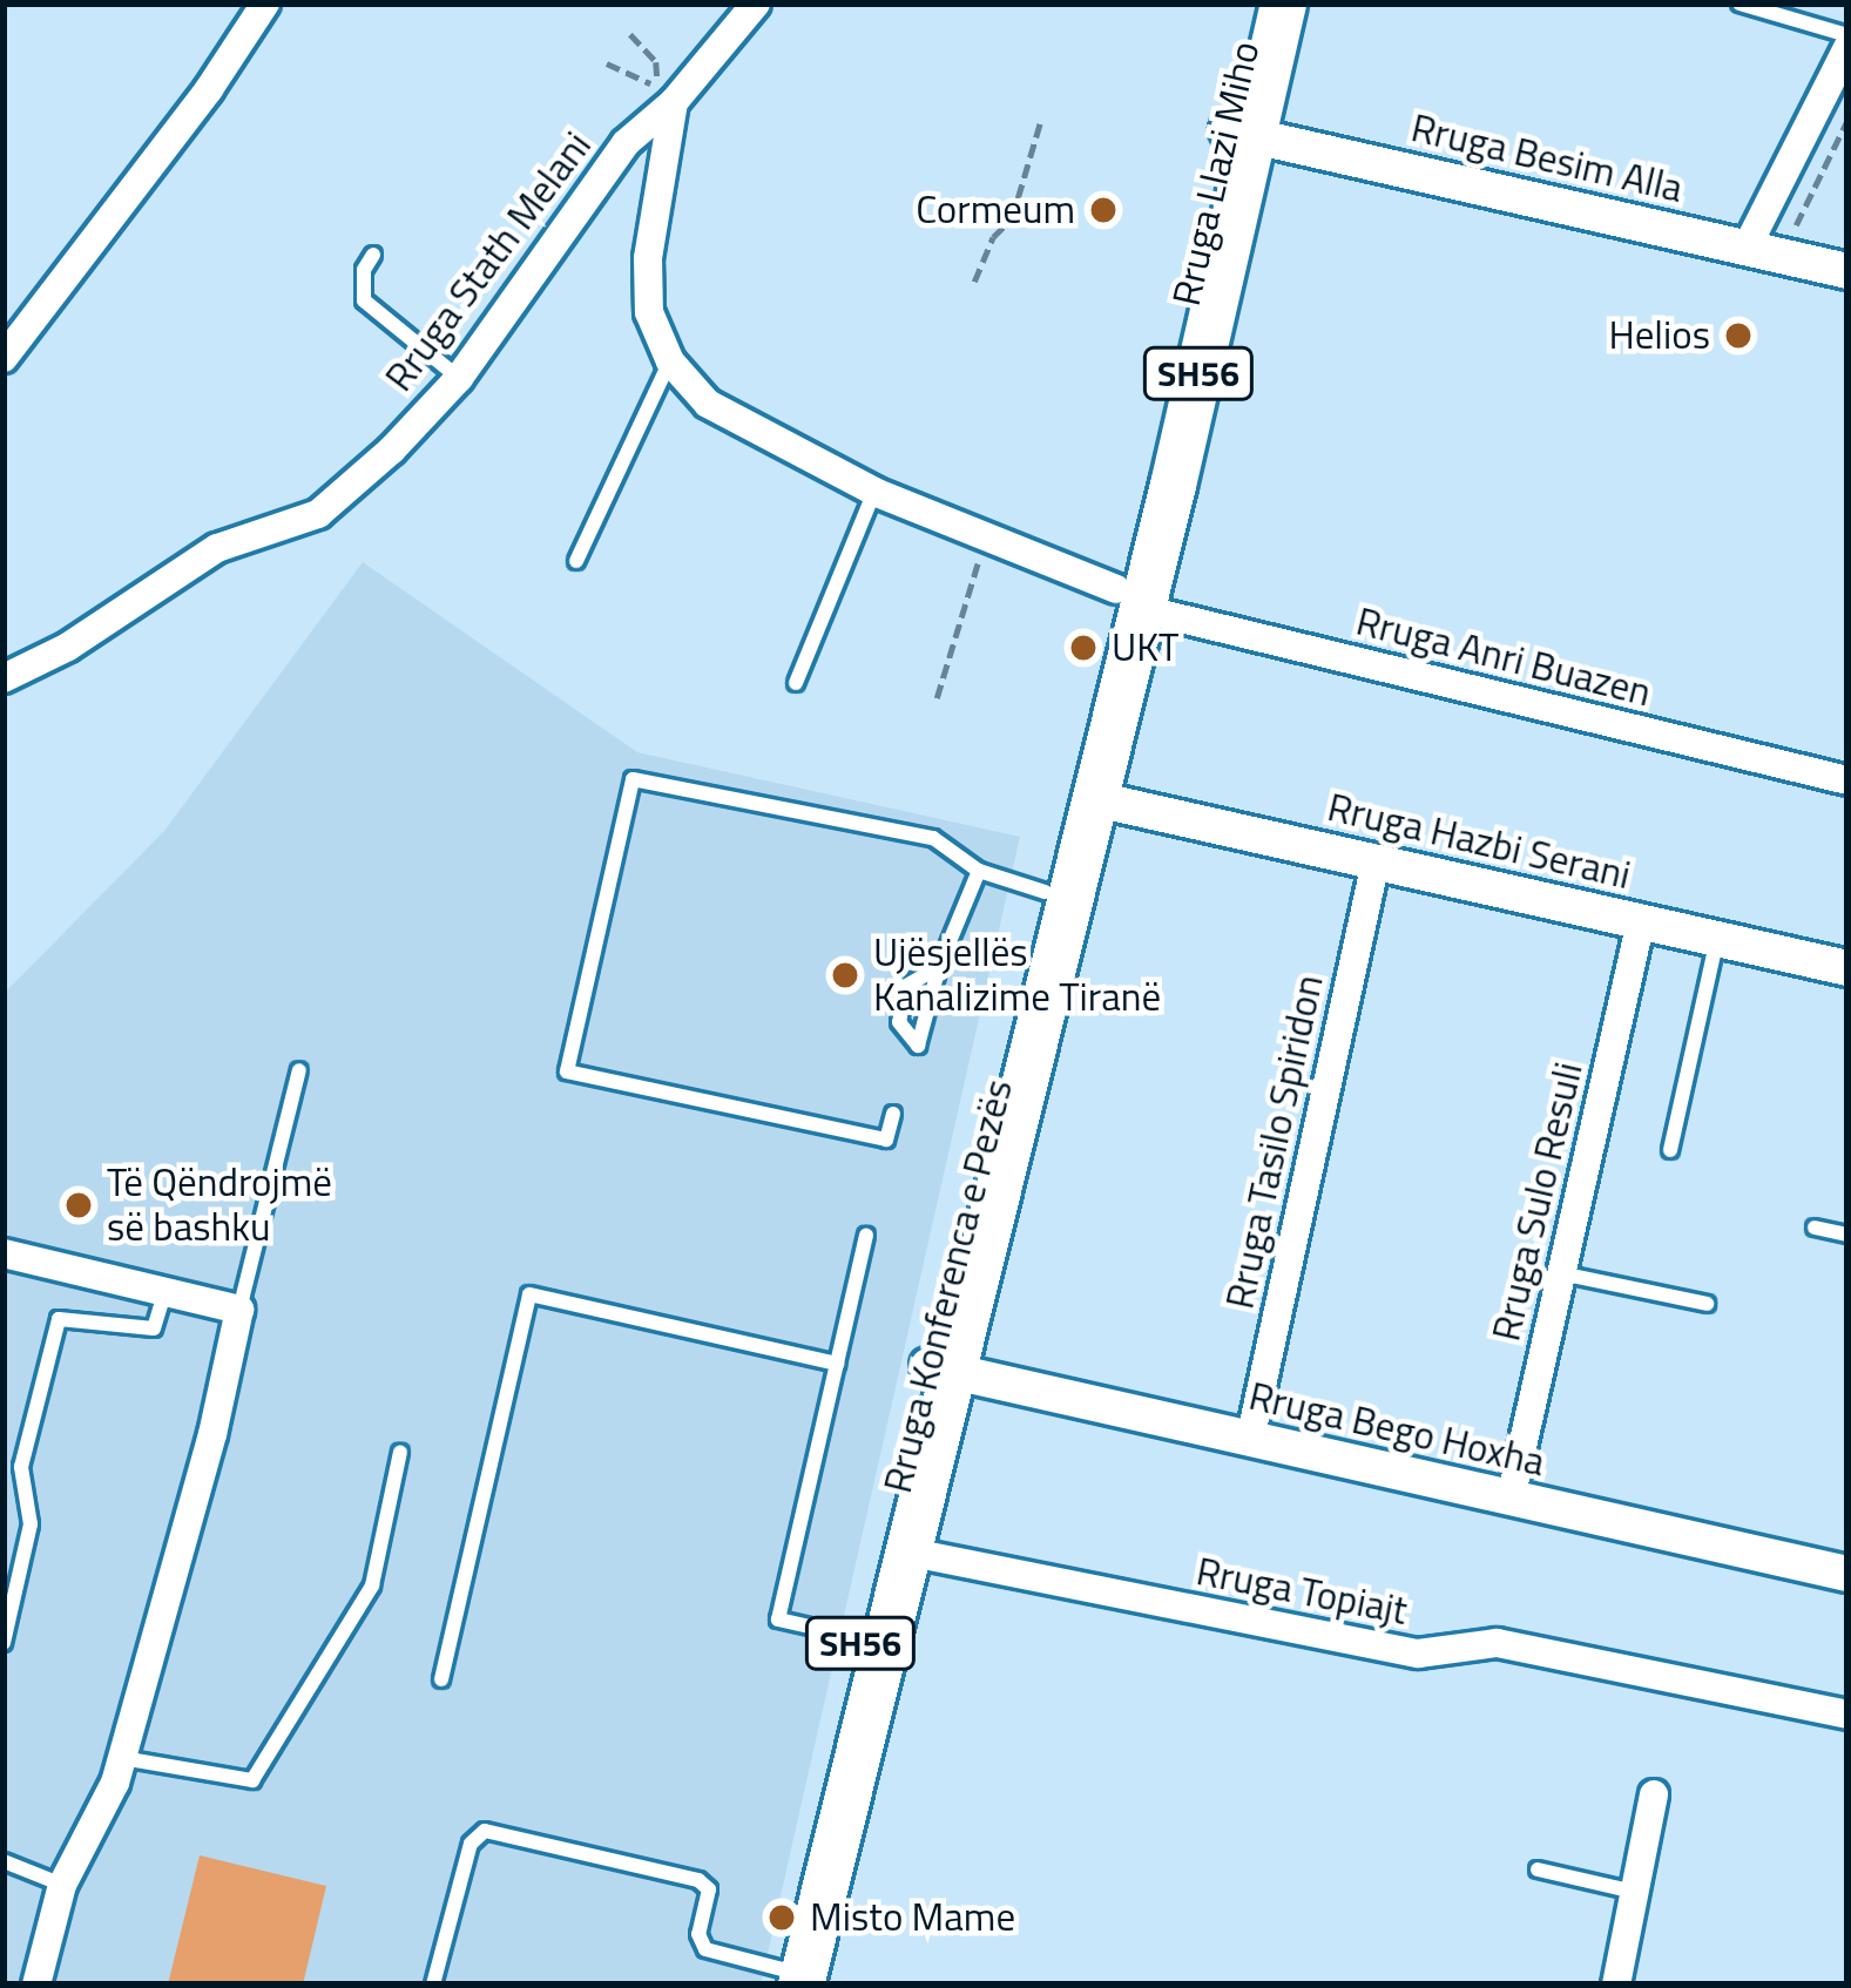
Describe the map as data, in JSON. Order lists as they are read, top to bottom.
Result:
{
  "streets": {
    "main road": ["Rruga Llazi Miho", "SH56", "Rruga Konferenca e Pezës"],
    "street": [
      "Rruga Besim Alla",
      "Rruga Stath Melani",
      "Rruga Anri Buazen",
      "Rruga Hazbi Serani",
      "Rruga Tasilo Spiridon",
      "Rruga Sulo Resuli",
      "Rruga Bego Hoxha",
      "Rruga Topiajt"
    ]
  },
  "crossings": [
    ["Rruga Besim Alla", "Rruga Llazi Miho"],
    ["Rruga Llazi Miho", "Rruga Anri Buazen"],
    ["Rruga Llazi Miho", "Rruga Konferenca e Pezës"],
    ["Rruga Anri Buazen", "Rruga Konferenca e Pezës"],
    ["Rruga Hazbi Serani", "Rruga Tasilo Spiridon"],
    ["Rruga Hazbi Serani", "Rruga Sulo Resuli"],
    ["Rruga Hazbi Serani", "Rruga Konferenca e Pezës"],
    ["Rruga Tasilo Spiridon", "Rruga Bego Hoxha"],
    ["Rruga Sulo Resuli", "Rruga Bego Hoxha"],
    ["Rruga Konferenca e Pezës", "Rruga Bego Hoxha"],
    ["Rruga Konferenca e Pezës", "Rruga Topiajt"]
  ],
  "places": [
    "Cormeum",
    "Helios",
    "UKT",
    "Ujësjellës Kanalizime Tiranë",
    "Të Qëndrojmë së bashku",
    "Misto Mame"
  ]
}
